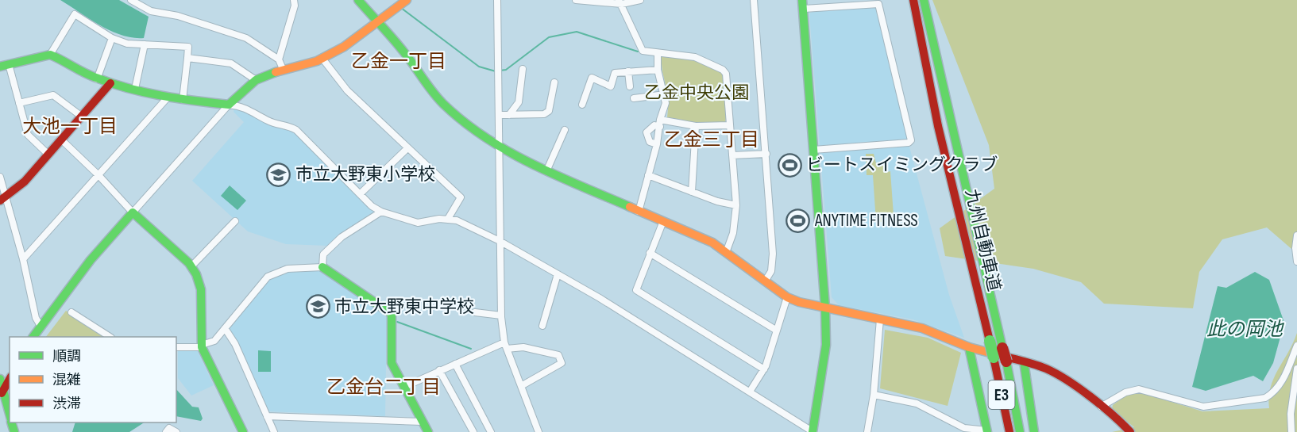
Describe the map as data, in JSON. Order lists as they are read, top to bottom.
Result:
{
  "streets": {
    "main road": ["九州自動車道", "E3"]
  },
  "districts": [
    "乙金一丁目",
    "大池一丁目",
    "乙金三丁目",
    "乙金台二丁目"
  ],
  "water": ["此の岡池"],
  "parks": ["乙金中央公園"],
  "places": {
    "sports": ["ビートスイミングクラブ", "ANYTIME FITNESS"],
    "school or university": ["市立大野東小学校", "市立大野東中学校"]
  },
  "legend": ["順調", "混雑", "渋滞"]
}
